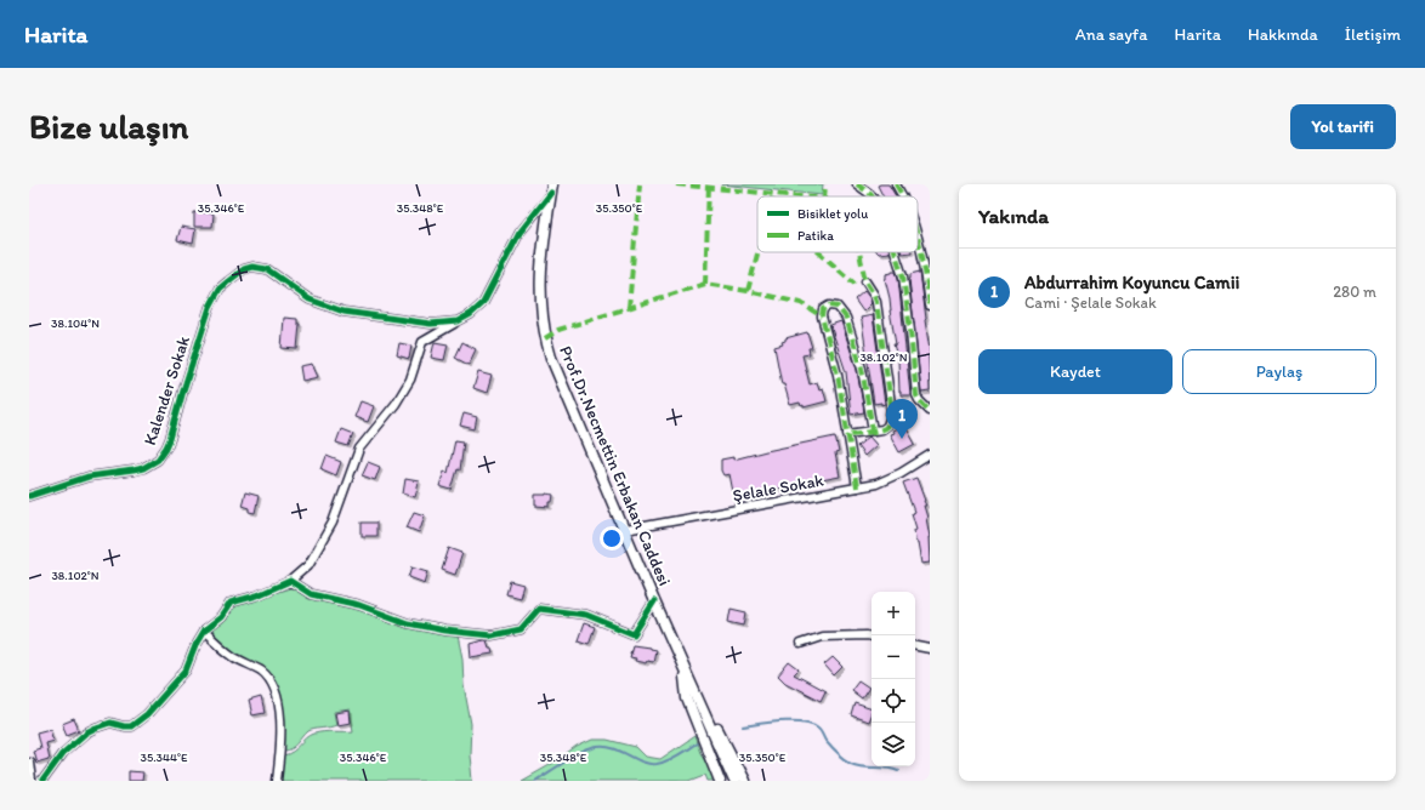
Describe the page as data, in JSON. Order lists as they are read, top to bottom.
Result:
{
  "streets": {
    "main road": ["Prof.Dr.Necmettin Erbakan Caddesi"],
    "street": ["Kalender Sokak", "Şelale Sokak"]
  },
  "crossings": [
    ["Prof.Dr.Necmettin Erbakan Caddesi", "Şelale Sokak"]
  ],
  "legend": ["Bisiklet yolu", "Patika"],
  "page": {
    "header": "Harita",
    "nav": [
      "Ana sayfa",
      "Harita",
      "Hakkında",
      "İletişim"
    ],
    "buttons": [
      "Yol tarifi",
      ["Kaydet", "Paylaş"]
    ],
    "title": "Bize ulaşın",
    "heading": "Yakında",
    "list": [
      {
        "mark": "1",
        "name": "Abdurrahim Koyuncu Camii",
        "note": "Cami · Şelale Sokak",
        "value": "280 m"
      }
    ],
    "pins": "1",
    "map_buttons": ["+", "−"]
  },
  "coordinates": [
    "35.346°E",
    "35.348°E",
    "35.350°E",
    "38.104°N",
    "38.102°N",
    "35.344°E"
  ]
}
